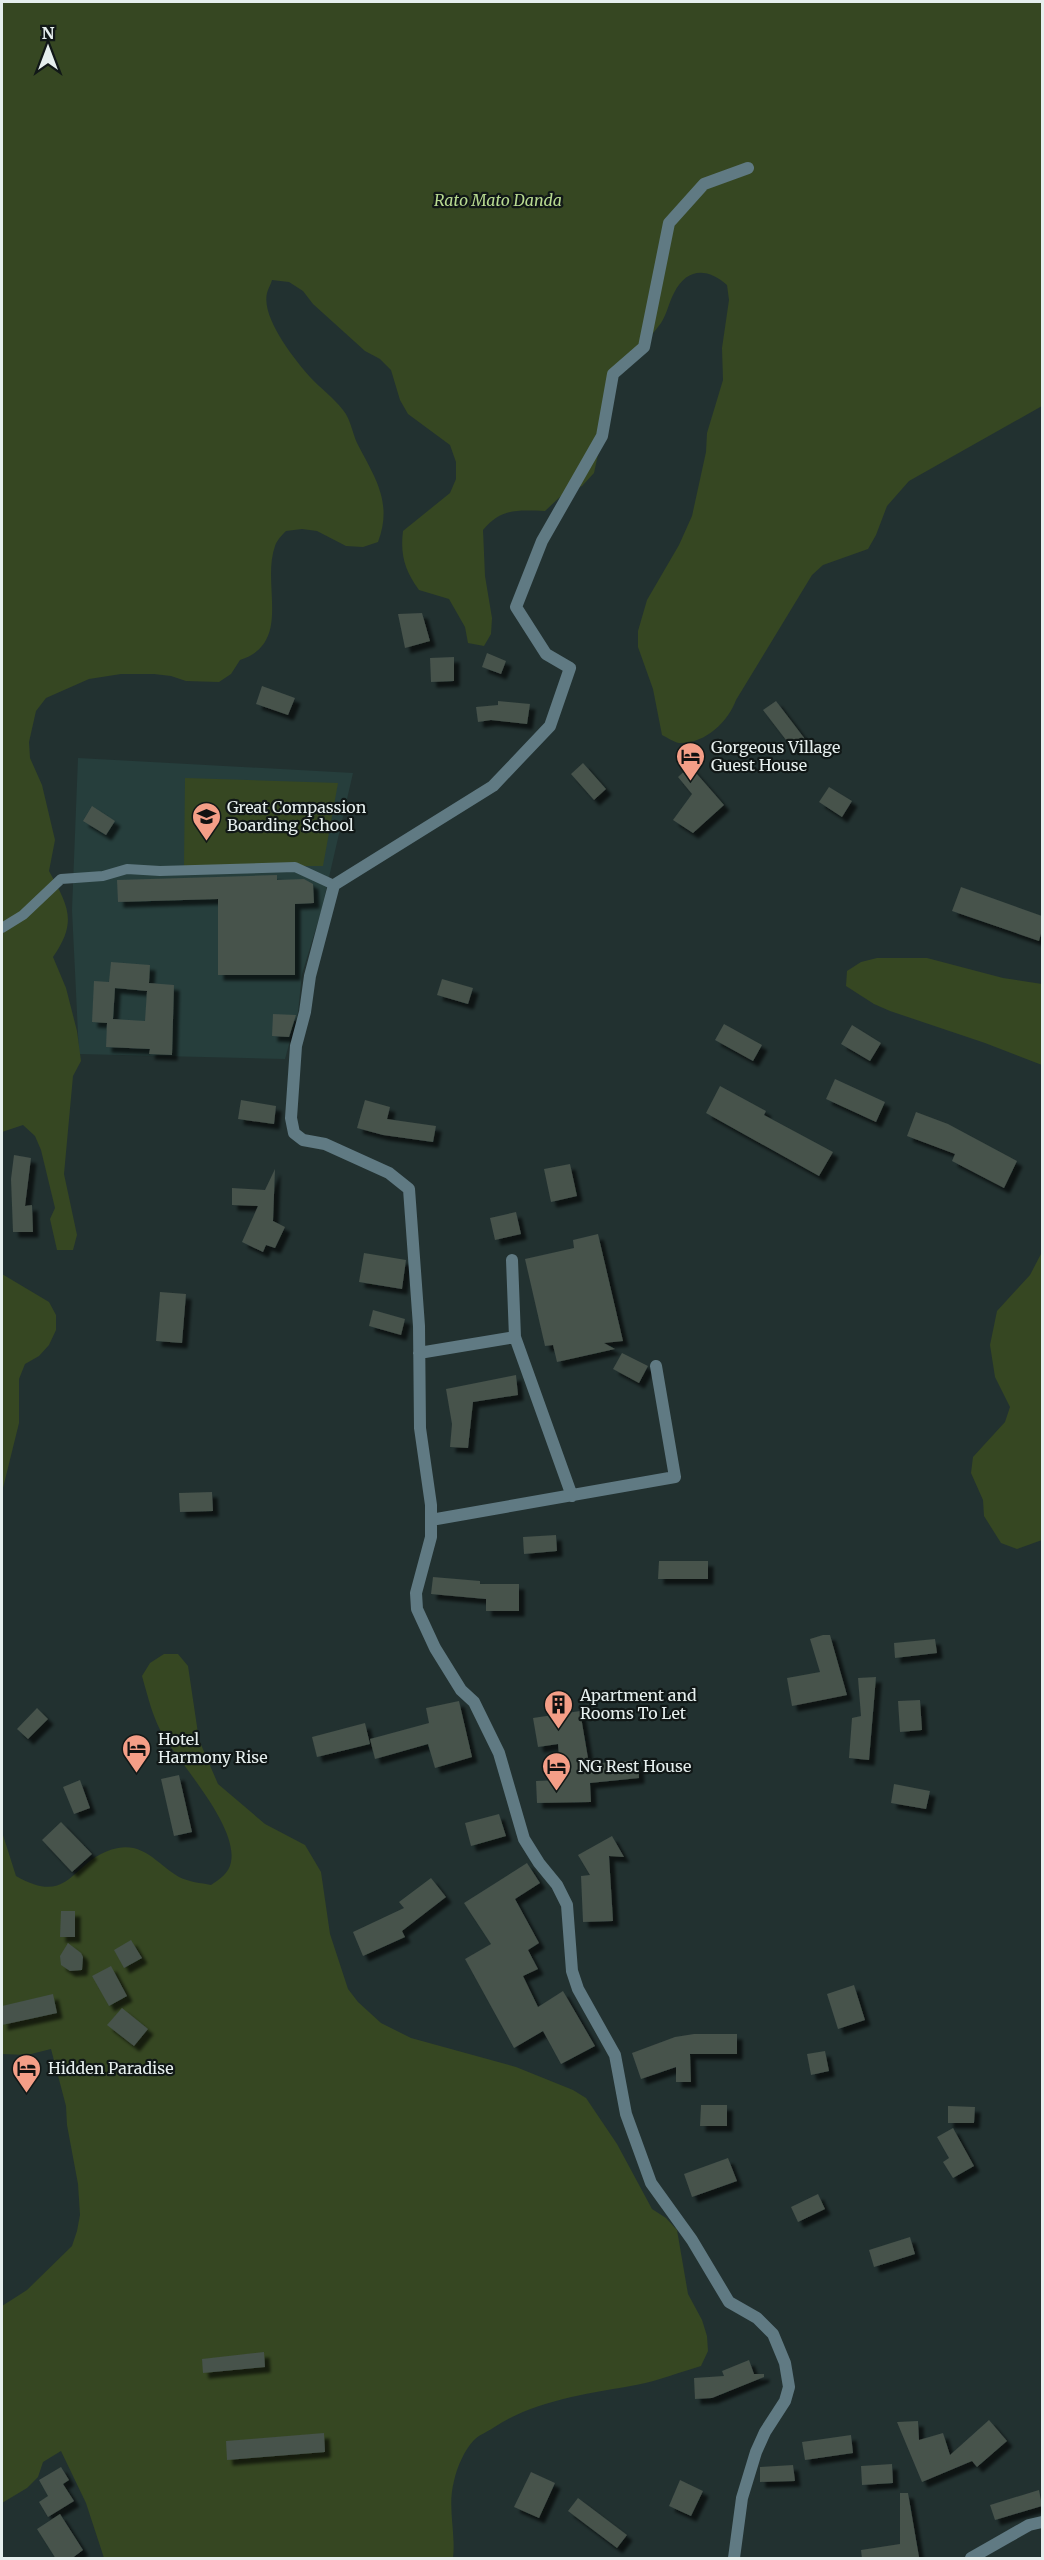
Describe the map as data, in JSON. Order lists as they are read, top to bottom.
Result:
{
  "parks": ["Rato Mato Danda"],
  "places": {
    "hotel": [
      "Gorgeous Village Guest House",
      "Hotel Harmony Rise",
      "NG Rest House",
      "Hidden Paradise"
    ],
    "school or university": ["Great Compassion Boarding School"],
    "building": ["Apartment and Rooms To Let"]
  },
  "north": "top"
}
